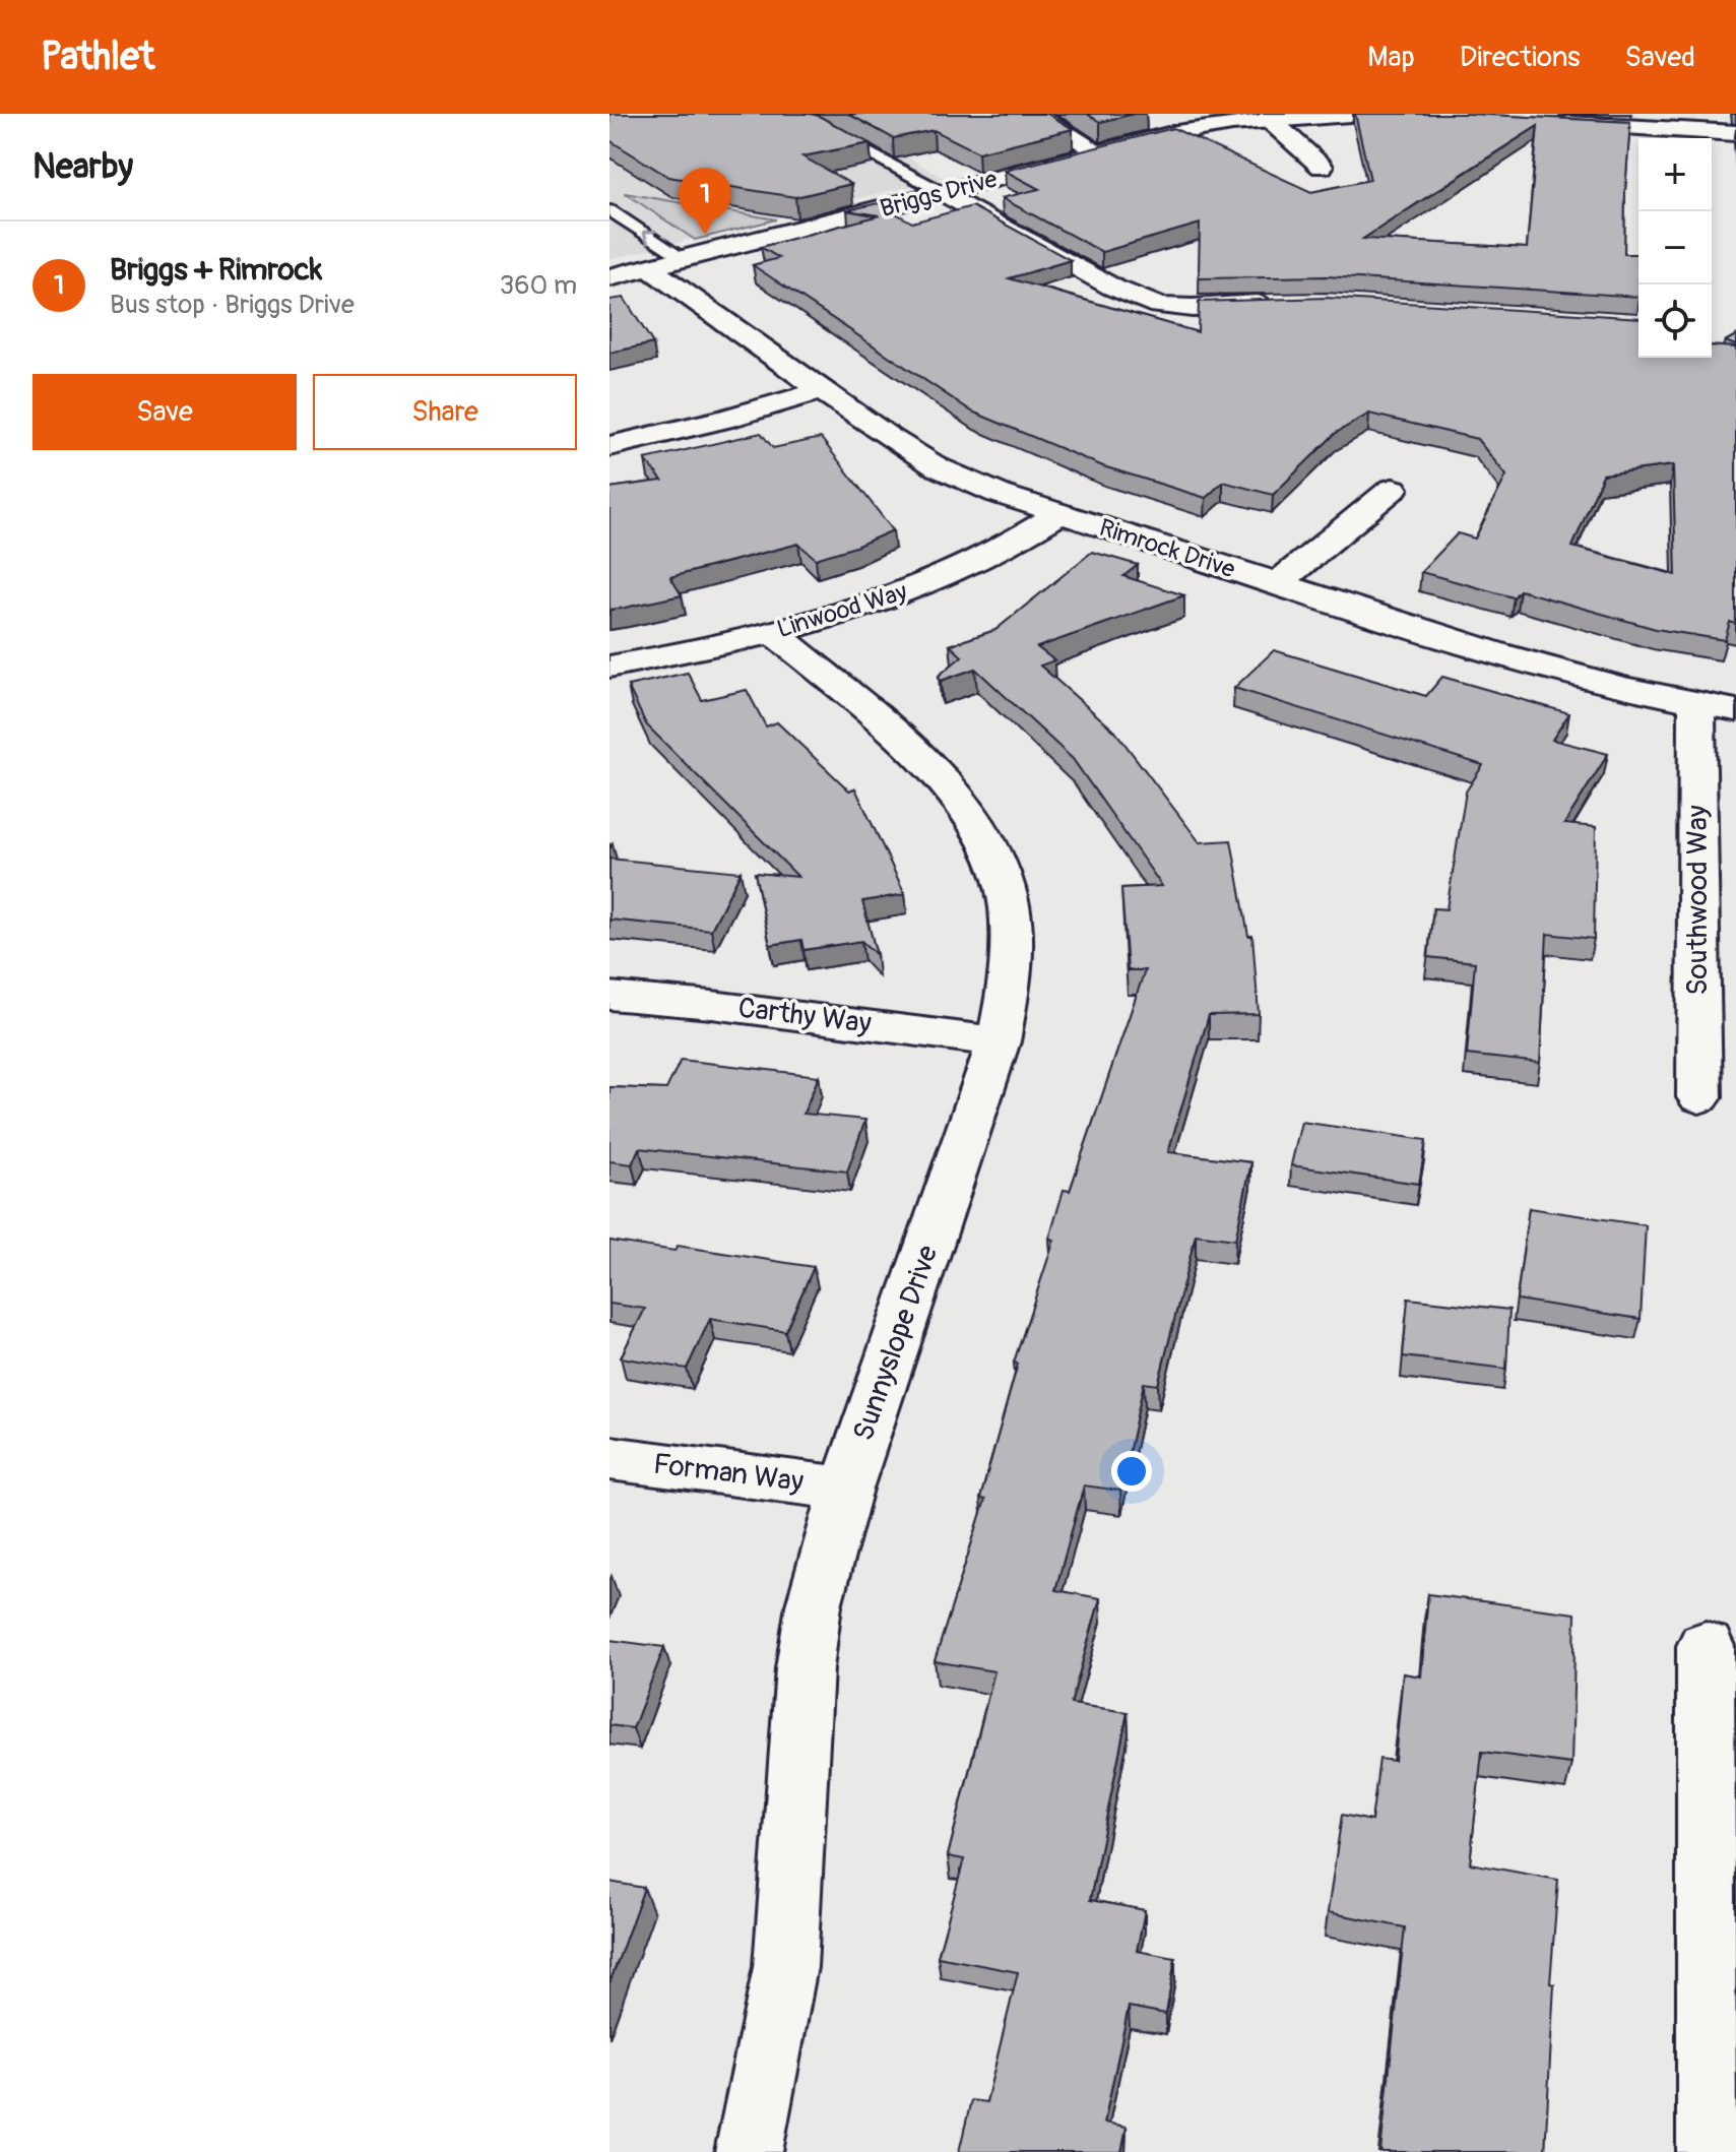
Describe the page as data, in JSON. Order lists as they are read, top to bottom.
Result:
{
  "streets": {
    "street": [
      "Briggs Drive",
      "Rimrock Drive",
      "Linwood Way",
      "Southwood Way",
      "Carthy Way",
      "Sunnyslope Drive",
      "Forman Way"
    ]
  },
  "crossings": [
    ["Briggs Drive", "Rimrock Drive"],
    ["Rimrock Drive", "Linwood Way"],
    ["Rimrock Drive", "Southwood Way"],
    ["Linwood Way", "Sunnyslope Drive"],
    ["Carthy Way", "Sunnyslope Drive"],
    ["Sunnyslope Drive", "Forman Way"]
  ],
  "page": {
    "header": "Pathlet",
    "nav": ["Map", "Directions", "Saved"],
    "heading": "Nearby",
    "map_buttons": ["+", "−"],
    "pins": "1",
    "list": [
      {
        "mark": "1",
        "name": "Briggs + Rimrock",
        "note": "Bus stop · Briggs Drive",
        "value": "360 m"
      }
    ],
    "buttons": ["Save", "Share"]
  }
}
